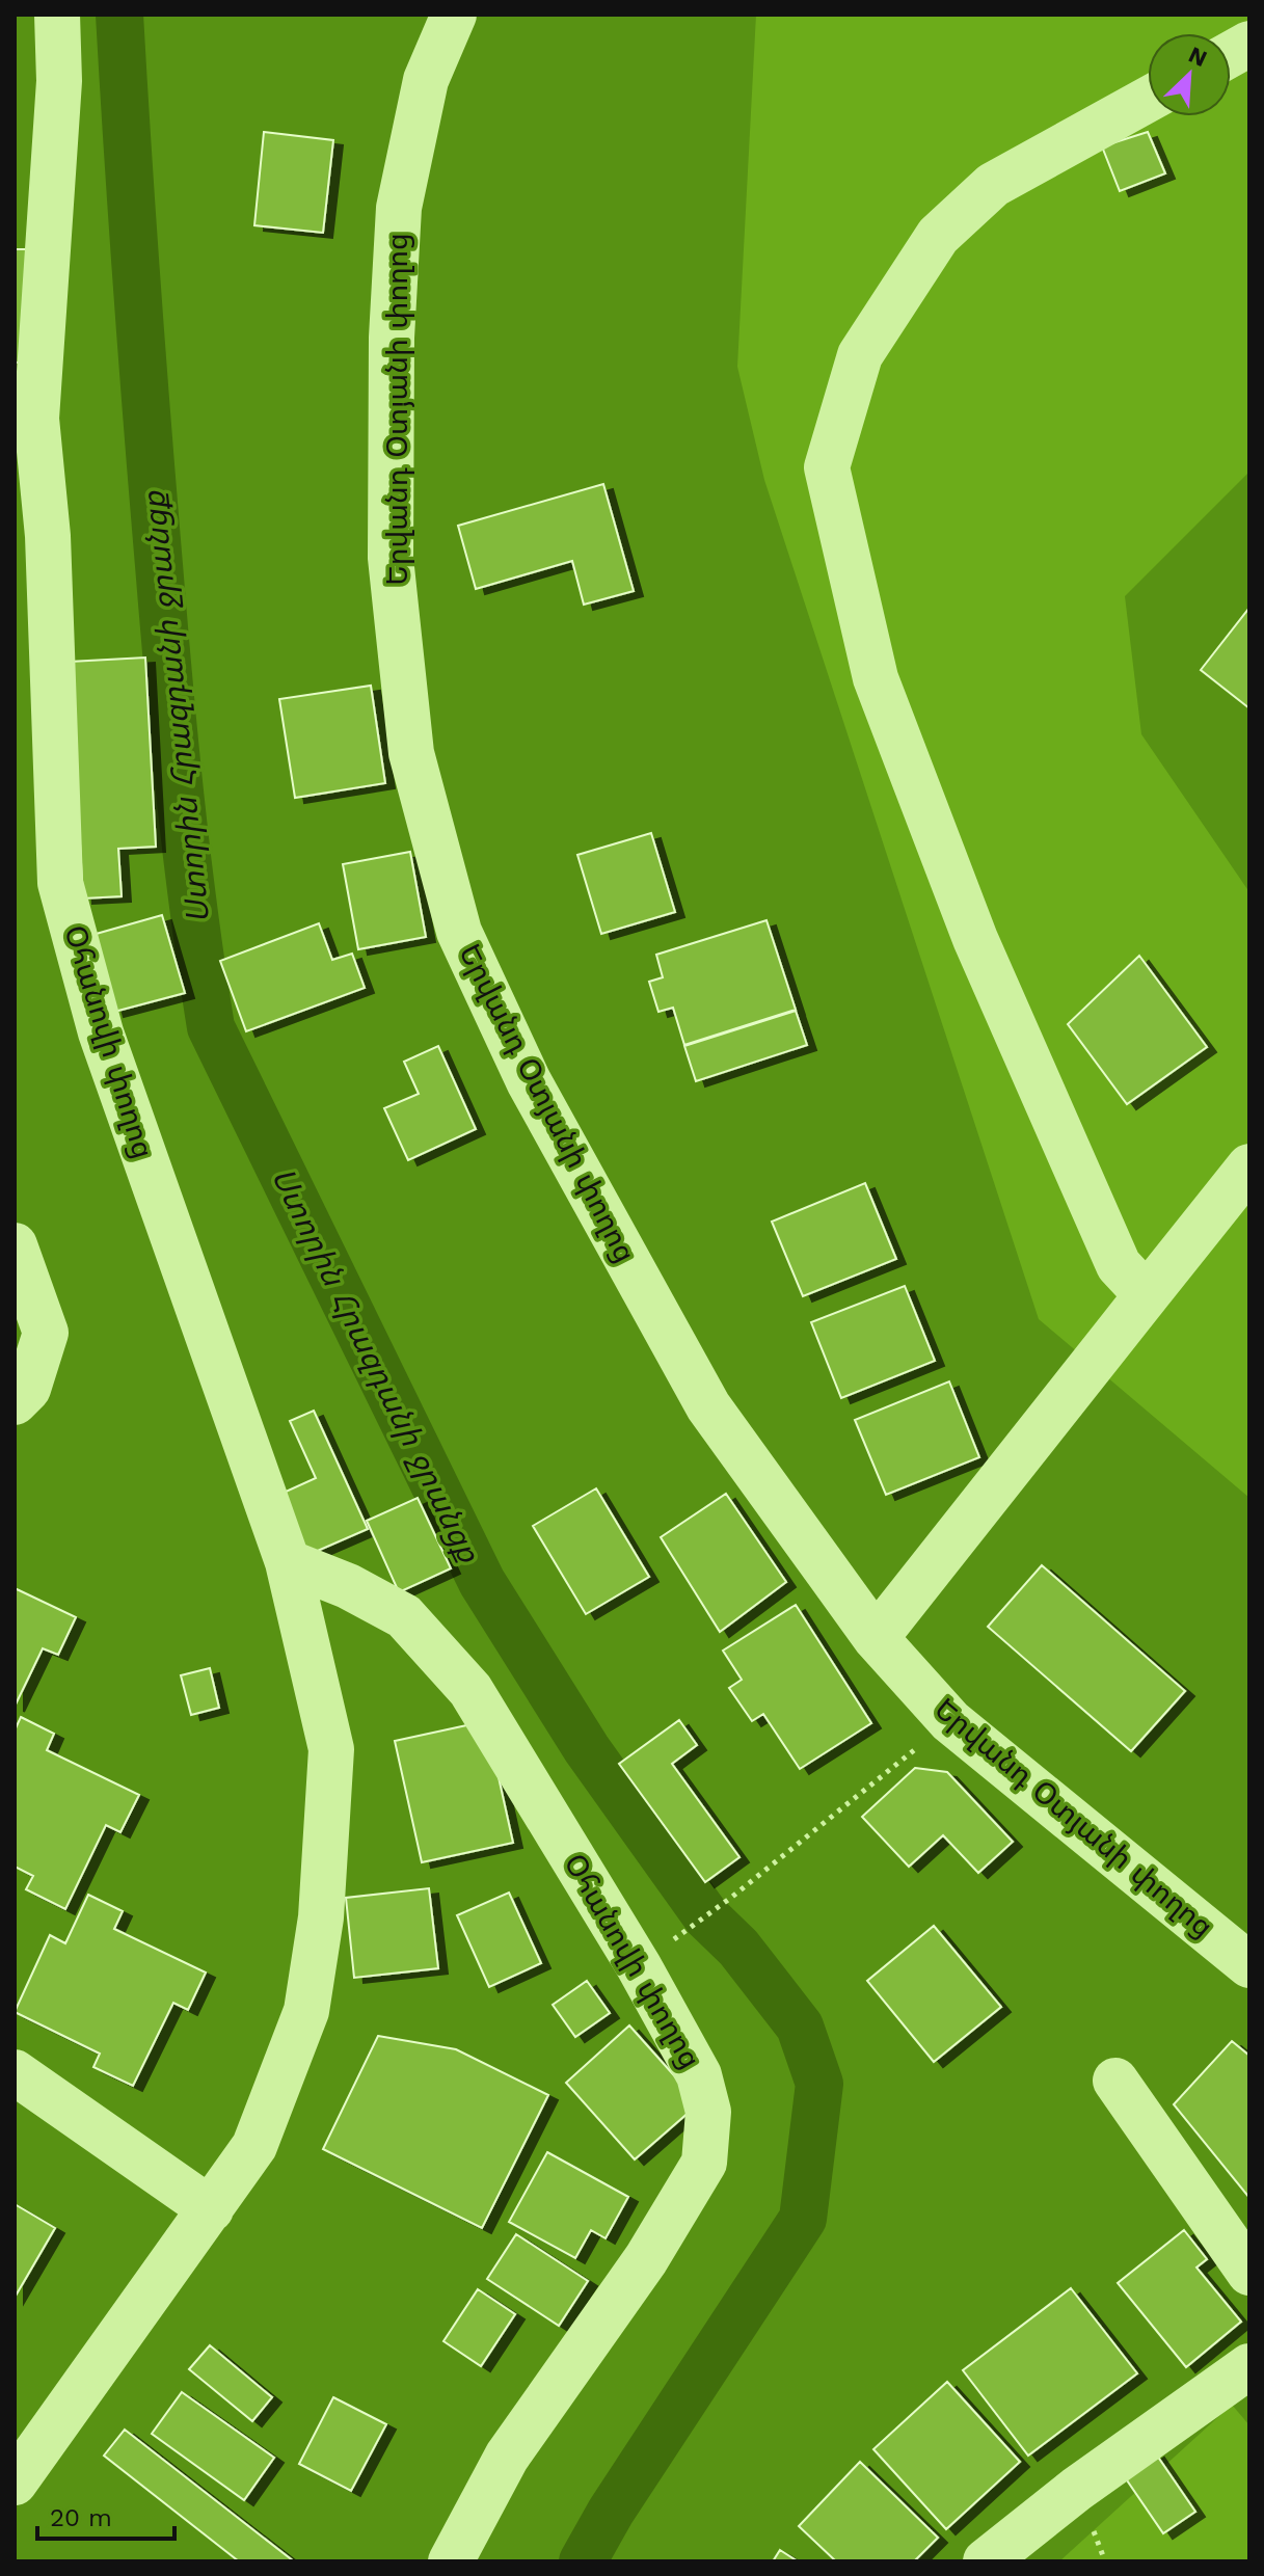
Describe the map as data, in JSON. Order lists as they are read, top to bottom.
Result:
{
  "streets": {
    "street": ["Երվանդ Օտյանի փողոց", "Օհանովի փողոց"]
  },
  "water": ["Ստորին Հրազդանի ջրանցք"],
  "scale_bar": "20 m",
  "north": "top right"
}
